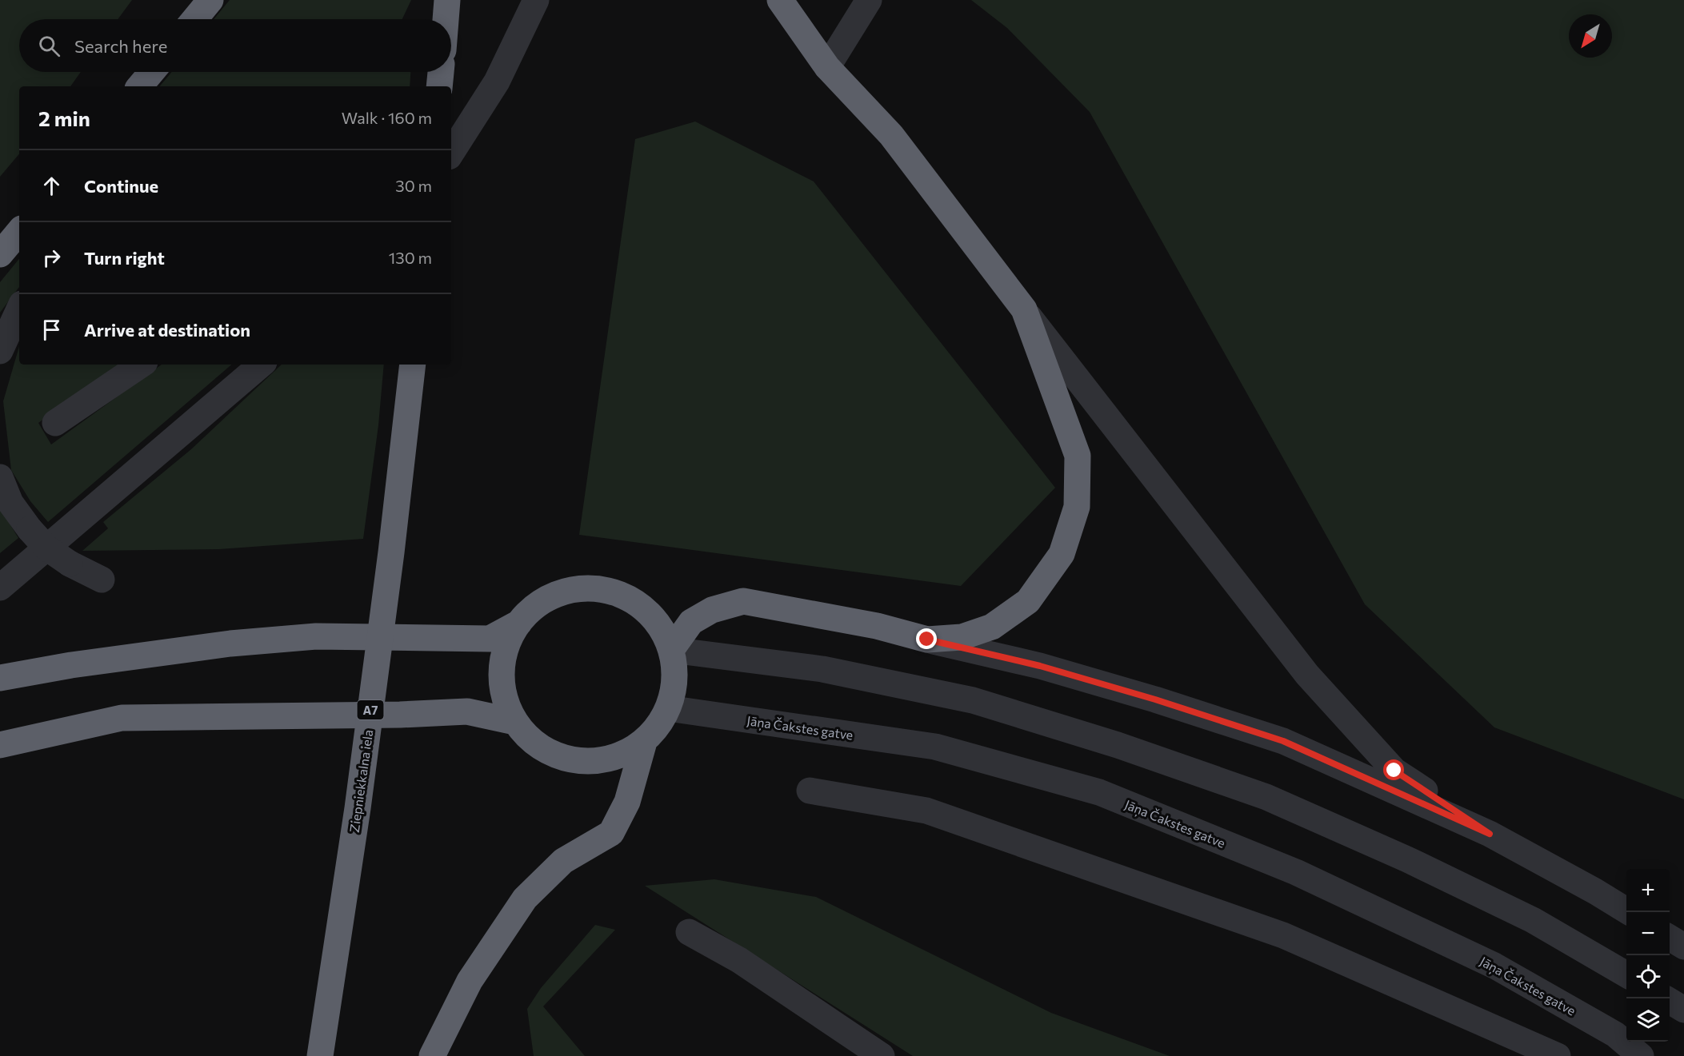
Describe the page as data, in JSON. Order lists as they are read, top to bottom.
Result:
{
  "streets": {
    "highway": ["A7", "Ziepniekkalna iela"],
    "street": ["Jāņa Čakstes gatve"]
  },
  "north": "bottom left",
  "page": {
    "search": "Search here",
    "heading": ["2 min", "Walk · 160 m"],
    "list": [
      ["Continue", "30 m"],
      ["Turn right", "130 m"],
      "Arrive at destination"
    ],
    "map_buttons": ["+", "−"]
  }
}
